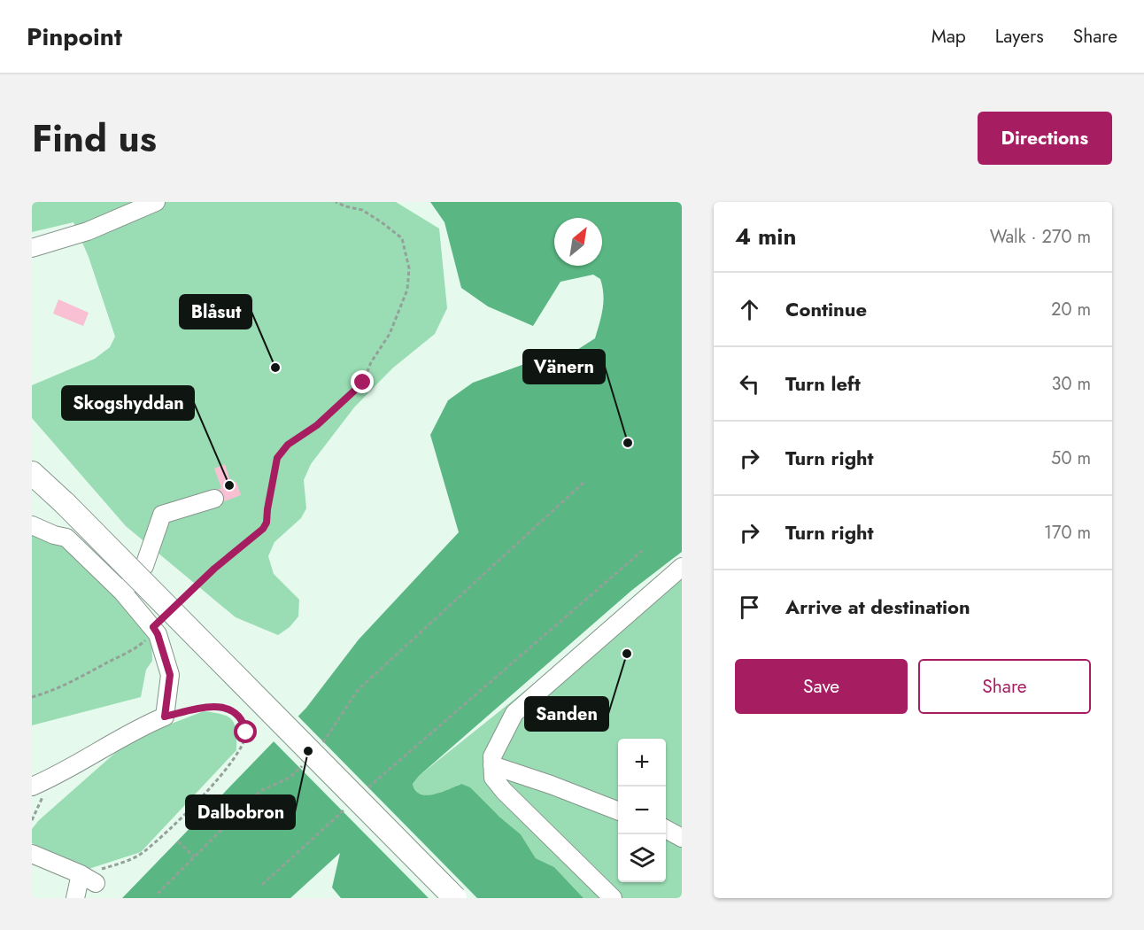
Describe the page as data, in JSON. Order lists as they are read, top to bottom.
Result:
{
  "places": [
    "Blåsut",
    "Vänern",
    "Skogshyddan",
    "Sanden",
    "Dalbobron"
  ],
  "north": "top right",
  "page": {
    "header": "Pinpoint",
    "nav": ["Map", "Layers", "Share"],
    "title": "Find us",
    "buttons": [
      "Directions",
      ["Save", "Share"]
    ],
    "heading": ["4 min", "Walk · 270 m"],
    "list": [
      ["Continue", "20 m"],
      ["Turn left", "30 m"],
      ["Turn right", "50 m"],
      ["Turn right", "170 m"],
      "Arrive at destination"
    ],
    "map_buttons": ["+", "−"]
  }
}
